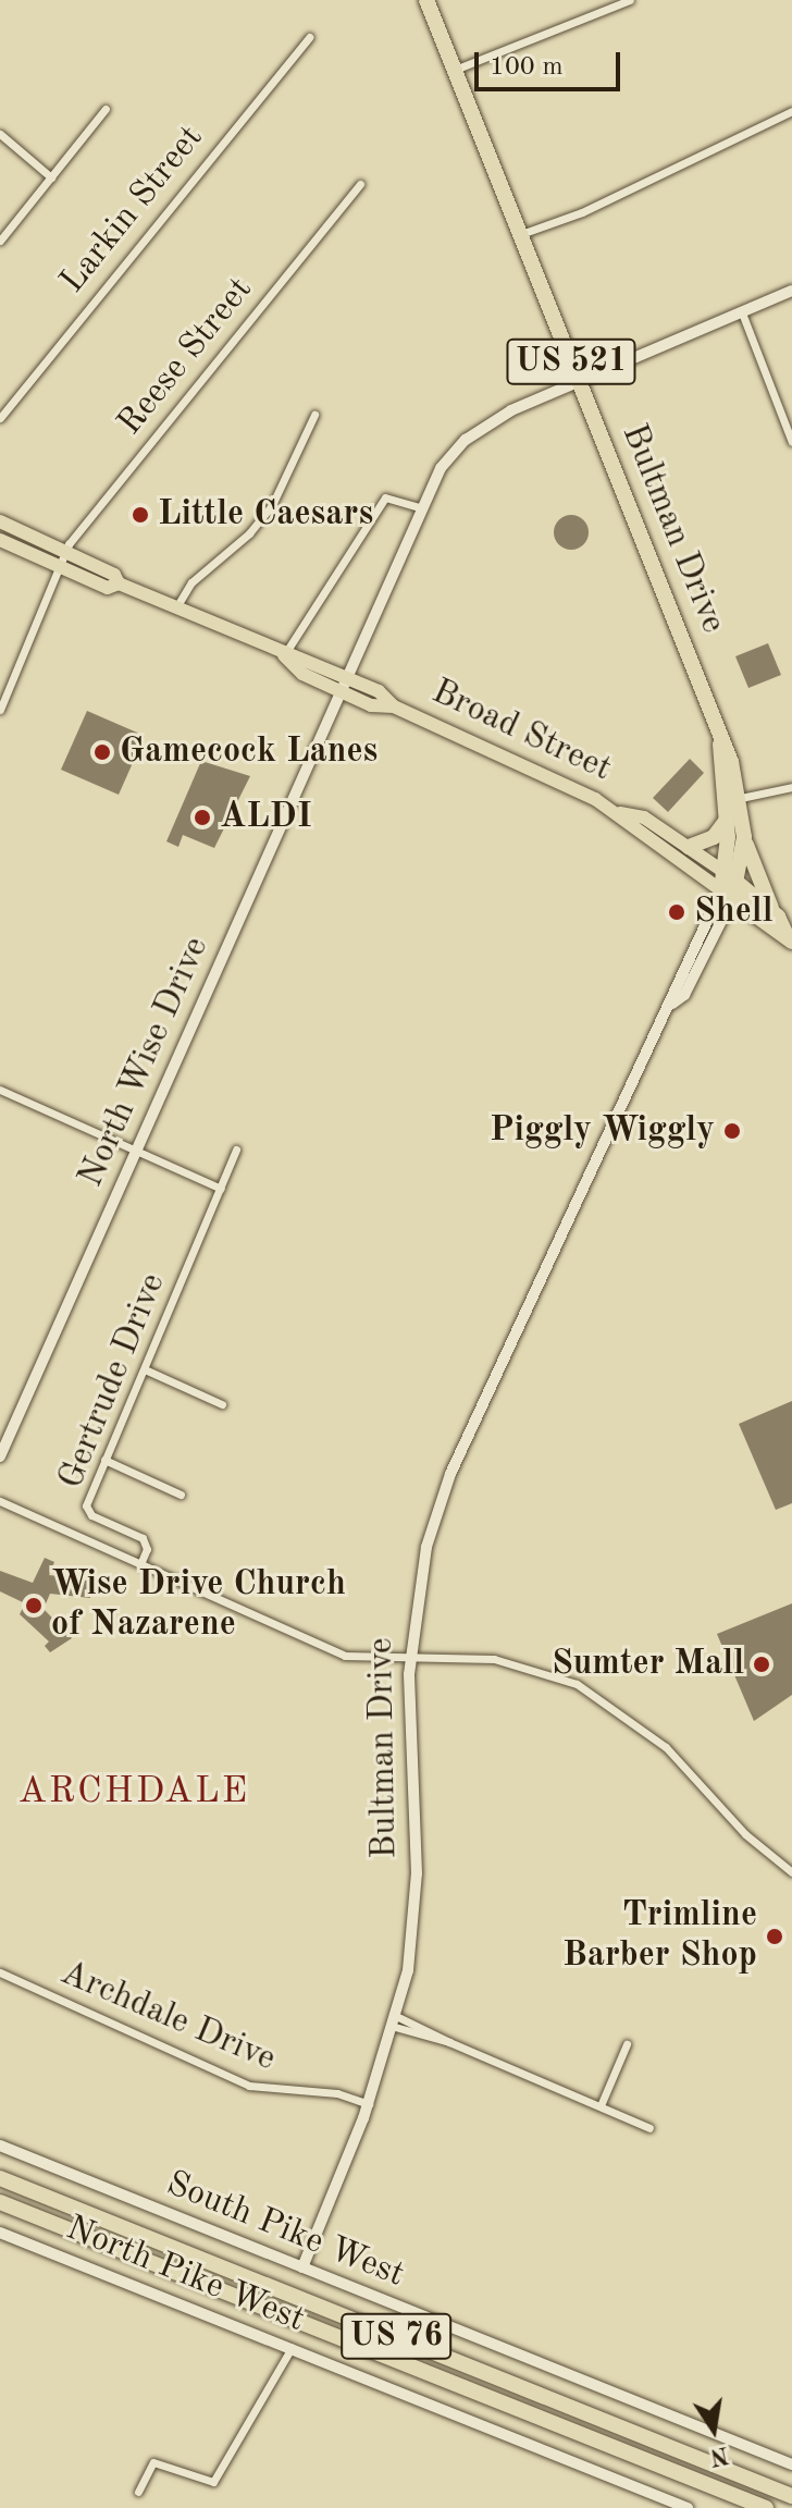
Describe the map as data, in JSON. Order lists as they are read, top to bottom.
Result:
{
  "streets": {
    "highway": [
      "US 521",
      "Bultman Drive",
      "Broad Street",
      "US 76"
    ],
    "street": [
      "Larkin Street",
      "Reese Street",
      "North Wise Drive",
      "Gertrude Drive",
      "Archdale Drive",
      "South Pike West",
      "North Pike West"
    ]
  },
  "crossings": [
    ["Reese Street", "Broad Street"],
    ["US 521", "Bultman Drive"],
    ["US 521", "Broad Street"],
    ["Bultman Drive", "Broad Street"],
    ["Bultman Drive", "North Wise Drive"],
    ["Bultman Drive", "Archdale Drive"],
    ["Bultman Drive", "South Pike West"],
    ["Broad Street", "North Wise Drive"]
  ],
  "districts": ["ARCHDALE"],
  "places": [
    "Little Caesars",
    "Gamecock Lanes",
    "ALDI",
    "Shell",
    "Piggly Wiggly",
    "Wise Drive Church of Nazarene",
    "Sumter Mall",
    "Trimline Barber Shop"
  ],
  "scale_bar": "100 m",
  "north": "bottom"
}
